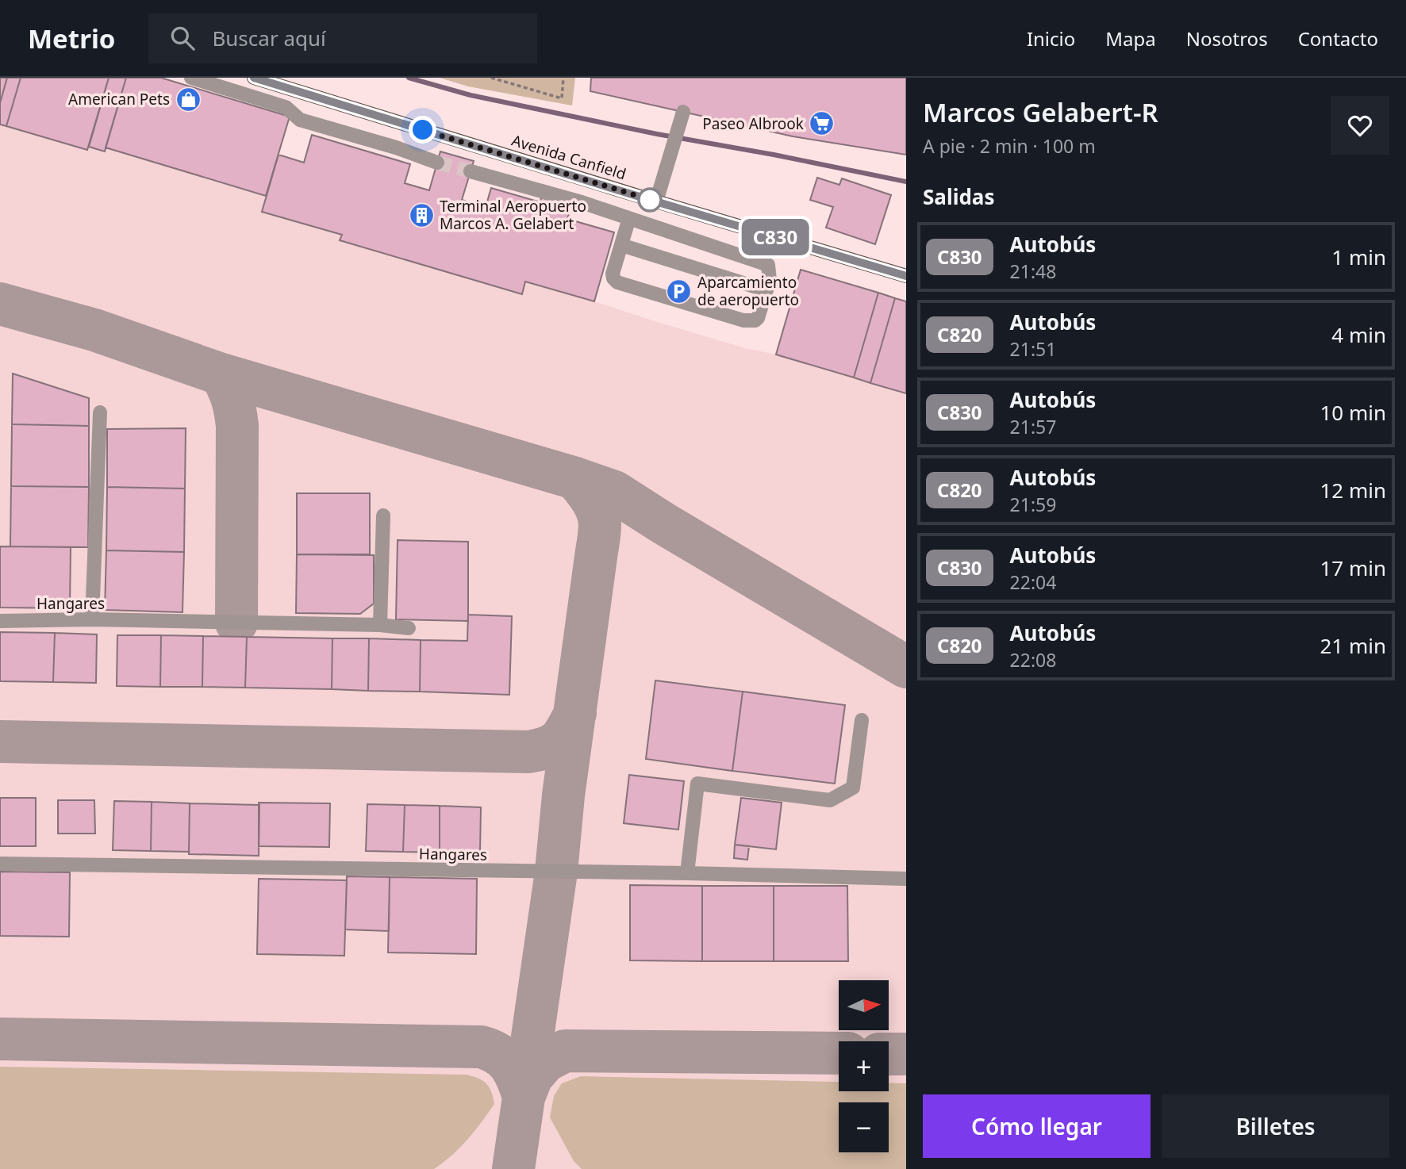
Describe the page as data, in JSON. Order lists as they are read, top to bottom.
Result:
{
  "streets": {
    "main road": ["Avenida Canfield"],
    "lane": ["Hangares"]
  },
  "places": {
    "shop": ["American Pets"],
    "supermarket": ["Paseo Albrook"],
    "building": ["Terminal Aeropuerto Marcos A. Gelabert"],
    "parking": ["Aparcamiento de aeropuerto"]
  },
  "lines": ["bus line C830"],
  "north": "right",
  "page": {
    "header": "Metrio",
    "search": "Buscar aquí",
    "nav": [
      "Inicio",
      "Mapa",
      "Nosotros",
      "Contacto"
    ],
    "on_map": "C830",
    "heading": [
      ["Marcos Gelabert-R", "A pie · 2 min · 100 m"],
      "Salidas"
    ],
    "list": [
      {
        "mark": "C830",
        "name": "Autobús",
        "note": "21:48",
        "value": "1 min"
      },
      {
        "mark": "C820",
        "name": "Autobús",
        "note": "21:51",
        "value": "4 min"
      },
      {
        "mark": "C830",
        "name": "Autobús",
        "note": "21:57",
        "value": "10 min"
      },
      {
        "mark": "C820",
        "name": "Autobús",
        "note": "21:59",
        "value": "12 min"
      },
      {
        "mark": "C830",
        "name": "Autobús",
        "note": "22:04",
        "value": "17 min"
      },
      {
        "mark": "C820",
        "name": "Autobús",
        "note": "22:08",
        "value": "21 min"
      }
    ],
    "map_buttons": ["+", "−"],
    "buttons": ["Cómo llegar", "Billetes"]
  }
}
